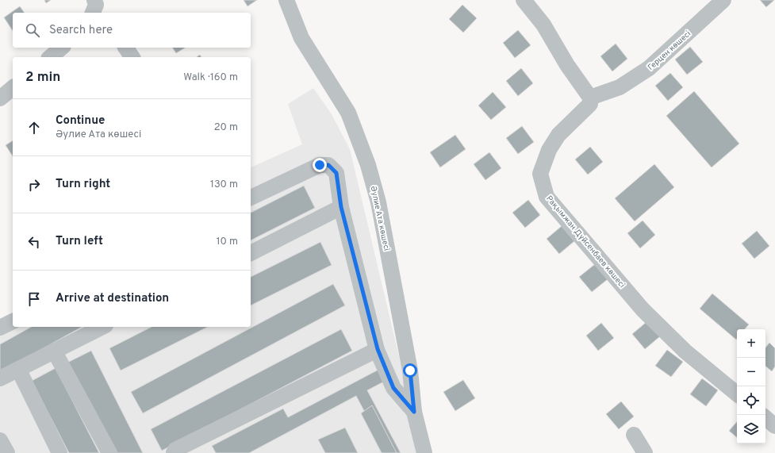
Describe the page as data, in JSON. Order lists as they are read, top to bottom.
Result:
{
  "streets": {
    "street": ["Герцен көшесі", "Әулие Ата көшесі", "Рақымжан Дүйсенбаев көшесі"]
  },
  "crossings": [
    ["Герцен көшесі", "Рақымжан Дүйсенбаев көшесі"]
  ],
  "page": {
    "search": "Search here",
    "heading": ["2 min", "Walk · 160 m"],
    "list": [
      ["Continue", "Әулие Ата көшесі", "20 m"],
      ["Turn right", "130 m"],
      ["Turn left", "10 m"],
      "Arrive at destination"
    ],
    "map_buttons": ["+", "−"]
  }
}
